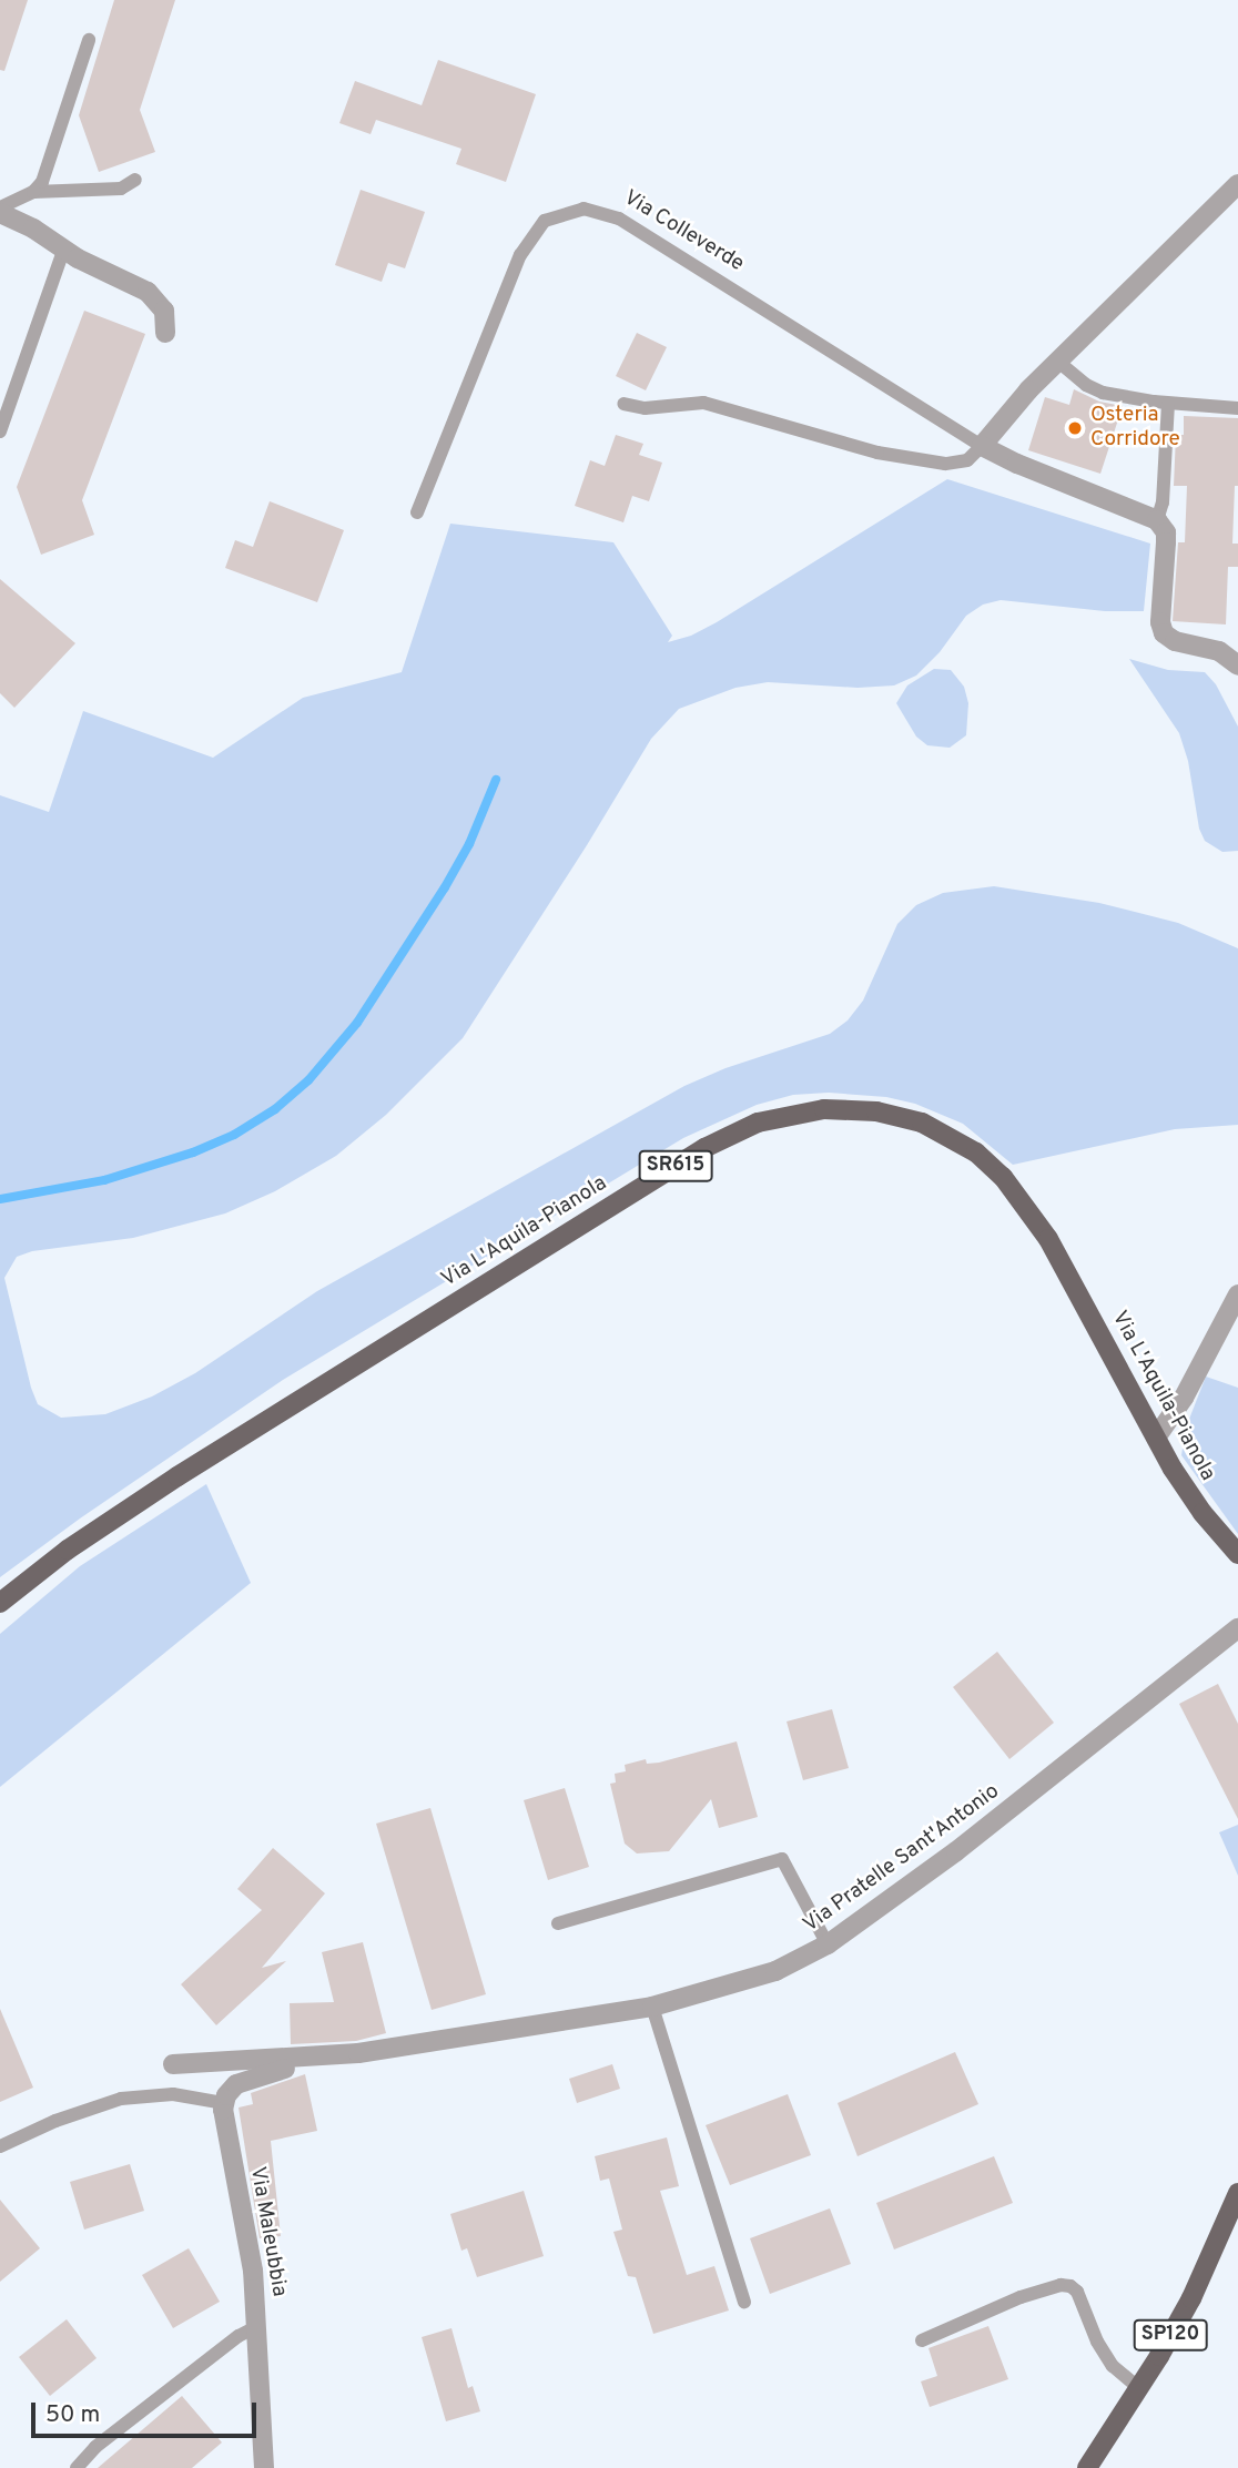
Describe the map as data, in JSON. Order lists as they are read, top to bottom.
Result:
{
  "streets": {
    "main road": ["SR615", "Via L'Aquila-Pianola", "SP120"],
    "street": ["Via Colleverde", "Via Pratelle Sant'Antonio", "Via Maleubbia"]
  },
  "places": ["Osteria Corridore"],
  "scale_bar": "50 m"
}
